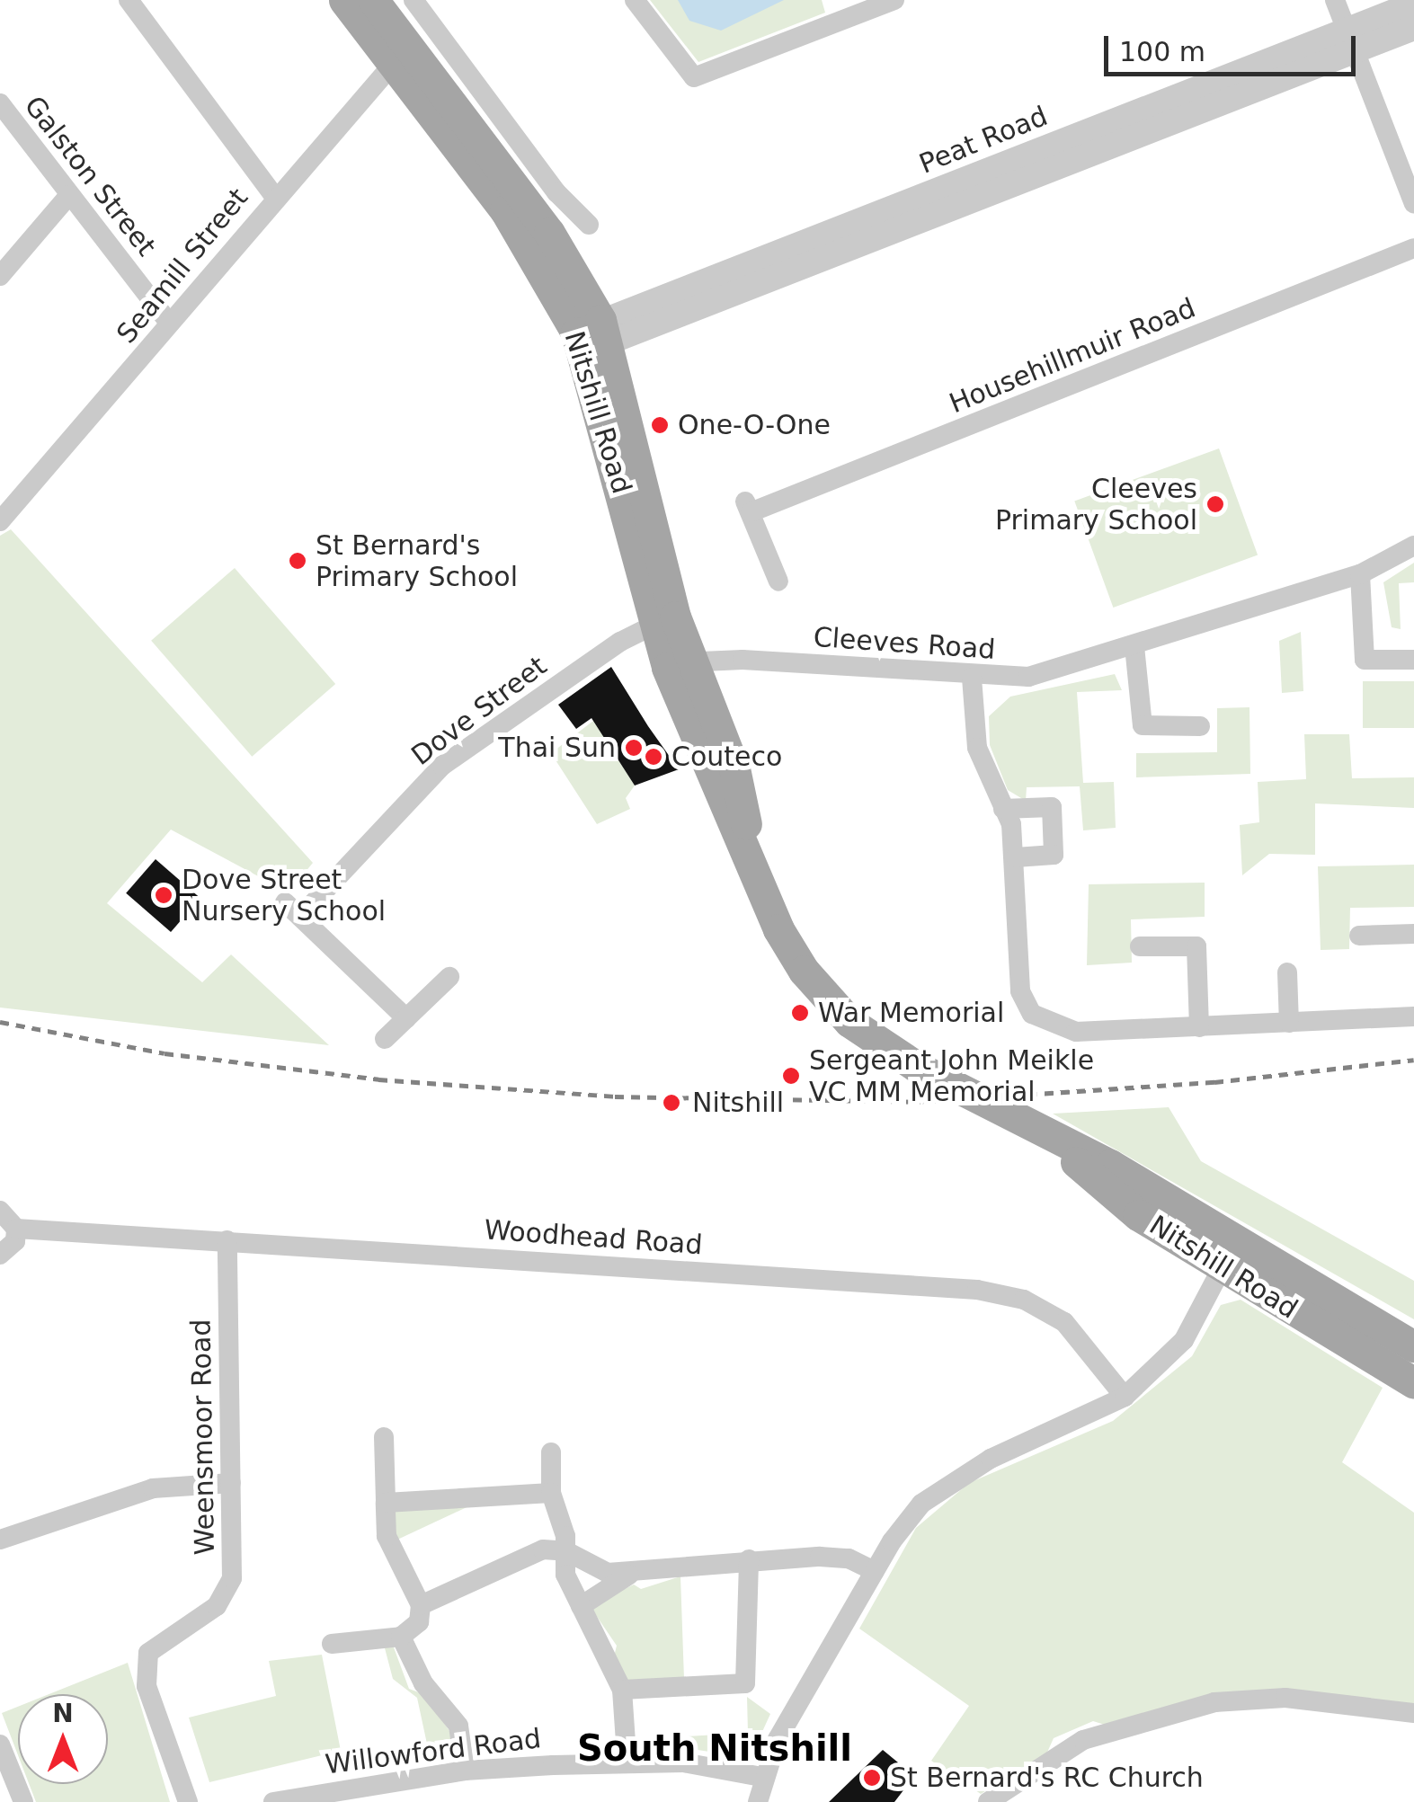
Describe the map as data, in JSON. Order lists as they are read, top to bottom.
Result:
{
  "streets": {
    "main road": ["Nitshill Road"],
    "street": [
      "Peat Road",
      "Galston Street",
      "Seamill Street",
      "Househillmuir Road",
      "Cleeves Road",
      "Dove Street",
      "Woodhead Road",
      "Weensmoor Road",
      "Willowford Road"
    ]
  },
  "crossings": [
    ["Peat Road", "Nitshill Road"],
    ["Galston Street", "Seamill Street"],
    ["Seamill Street", "Nitshill Road"],
    ["Nitshill Road", "Cleeves Road"],
    ["Nitshill Road", "Dove Street"],
    ["Woodhead Road", "Weensmoor Road"]
  ],
  "districts": ["South Nitshill"],
  "places": [
    "One-O-One",
    "Cleeves Primary School",
    "St Bernard's Primary School",
    "Thai Sun",
    "Couteco",
    "Dove Street Nursery School",
    "War Memorial",
    "Sergeant John Meikle VC MM Memorial",
    "Nitshill",
    "St Bernard's RC Church"
  ],
  "scale_bar": "100 m",
  "north": "top"
}
